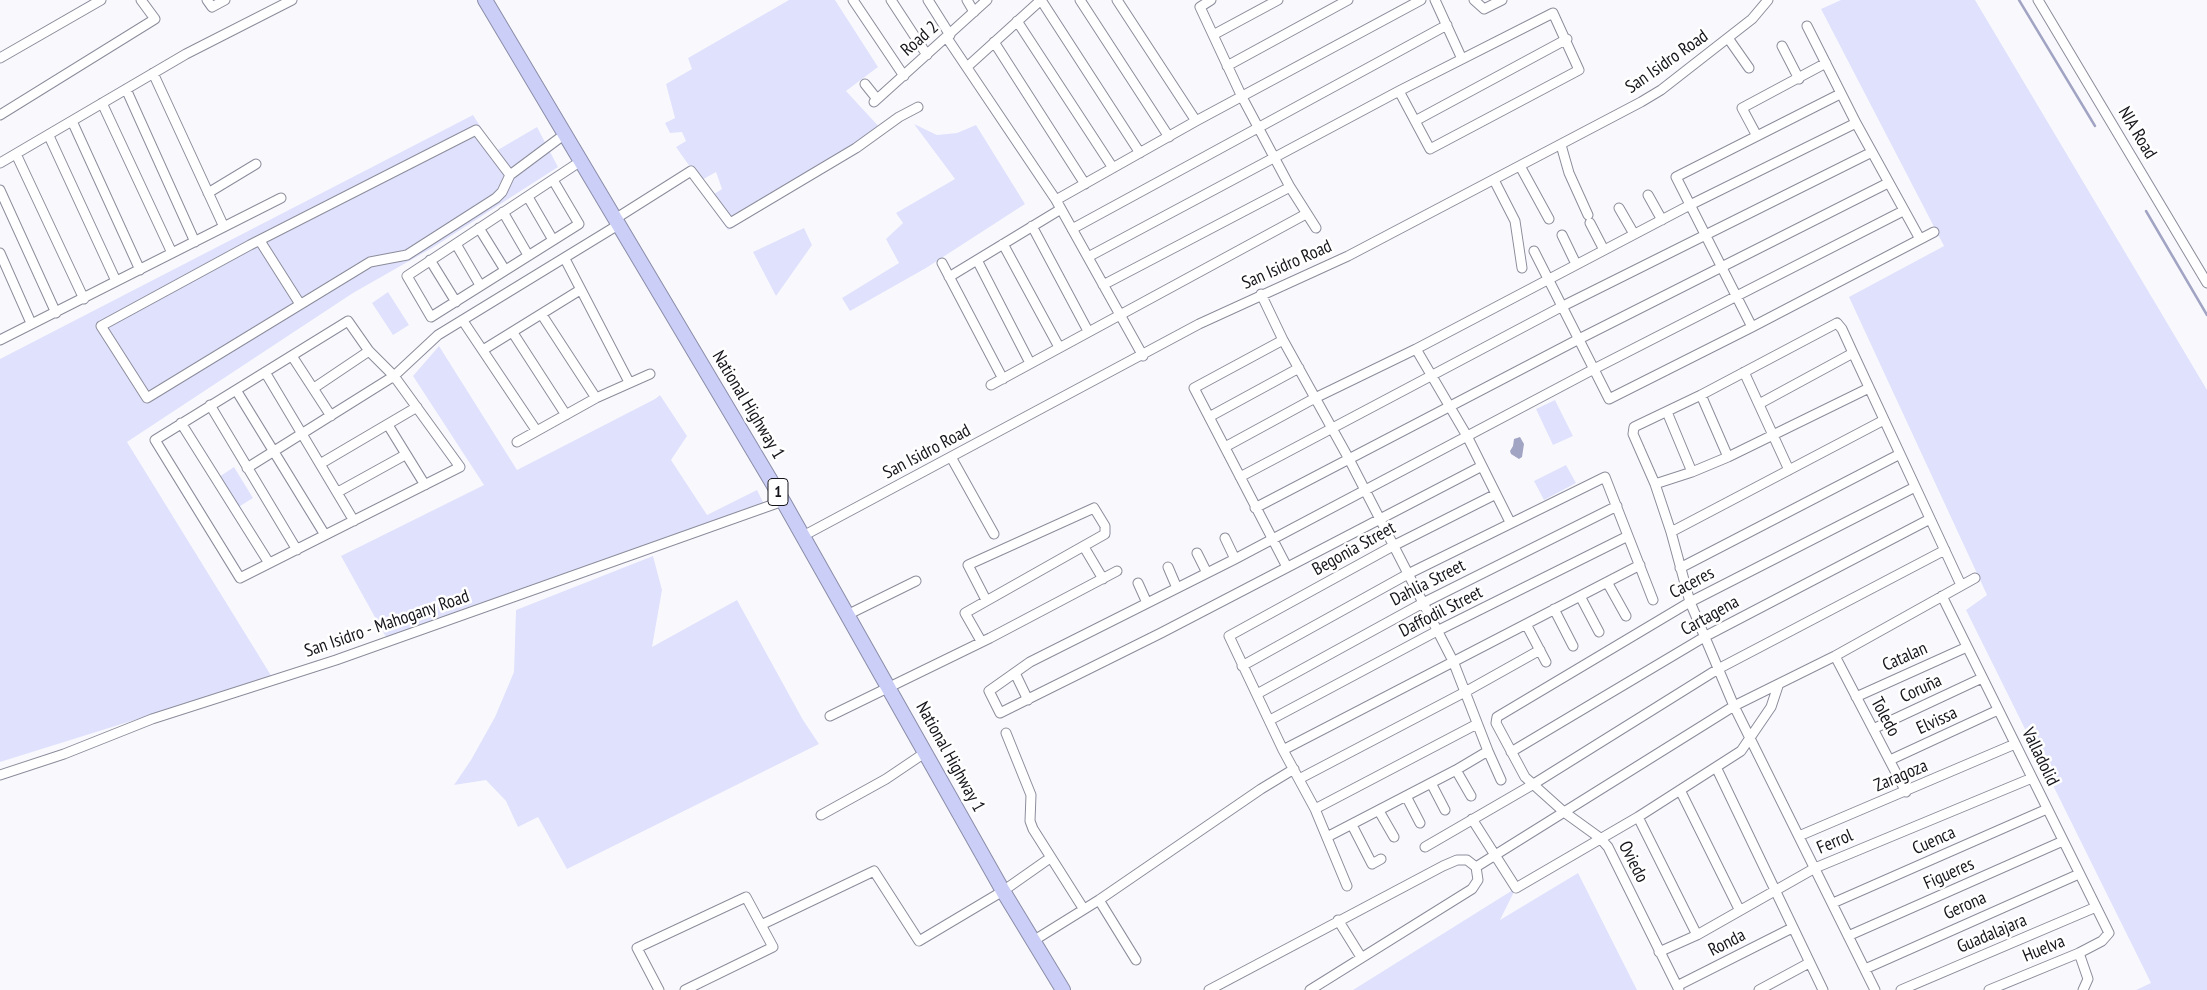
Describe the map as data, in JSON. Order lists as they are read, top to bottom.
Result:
{
  "streets": {
    "highway": ["National Highway 1", "1"],
    "street": [
      "Road 2",
      "San Isidro Road",
      "NIA Road",
      "Begonia Street",
      "Dahlia Street",
      "Caceres",
      "Daffodil Street",
      "Cartagena",
      "San Isidro - Mahogany Road",
      "Catalan",
      "Coruña",
      "Toledo",
      "Elvissa",
      "Valladolid",
      "Zaragoza",
      "Cuenca",
      "Ferrol",
      "Oviedo",
      "Figueres",
      "Gerona",
      "Guadalajara",
      "Ronda",
      "Huelva"
    ]
  },
  "crossings": [
    ["San Isidro Road", "National Highway 1"],
    ["National Highway 1", "San Isidro - Mahogany Road"],
    ["Caceres", "Oviedo"],
    ["Cartagena", "Oviedo"],
    ["Catalan", "Toledo"],
    ["Catalan", "Valladolid"],
    ["Coruña", "Toledo"],
    ["Coruña", "Valladolid"],
    ["Toledo", "Elvissa"],
    ["Toledo", "Zaragoza"],
    ["Elvissa", "Valladolid"],
    ["Valladolid", "Zaragoza"],
    ["Valladolid", "Cuenca"],
    ["Valladolid", "Ferrol"],
    ["Valladolid", "Figueres"],
    ["Valladolid", "Gerona"],
    ["Valladolid", "Guadalajara"],
    ["Valladolid", "Huelva"],
    ["Ferrol", "Oviedo"],
    ["Oviedo", "Ronda"]
  ]
}
